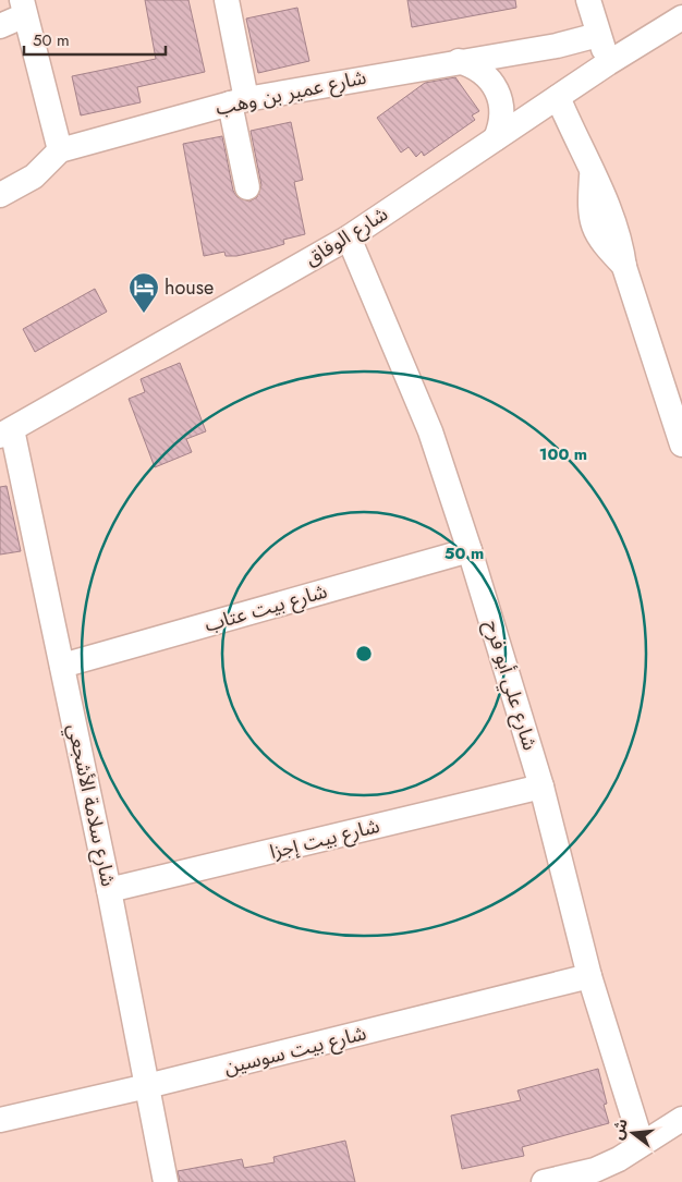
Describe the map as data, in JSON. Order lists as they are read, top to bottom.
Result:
{
  "streets": {
    "street": [
      "شارع عمير بن وهب",
      "شارع الوفاق",
      "شارع بيت عتاب",
      "شارع علي أبو فرح",
      "شارع سلامة الأشجعي",
      "شارع بيت إجزا",
      "شارع بيت سوسين"
    ]
  },
  "crossings": [
    ["شارع الوفاق", "شارع علي أبو فرح"],
    ["شارع الوفاق", "شارع سلامة الأشجعي"],
    ["شارع بيت عتاب", "شارع علي أبو فرح"],
    ["شارع بيت عتاب", "شارع سلامة الأشجعي"],
    ["شارع علي أبو فرح", "شارع بيت إجزا"],
    ["شارع علي أبو فرح", "شارع بيت سوسين"],
    ["شارع سلامة الأشجعي", "شارع بيت إجزا"],
    ["شارع سلامة الأشجعي", "شارع بيت سوسين"]
  ],
  "places": {
    "hotel": ["house"]
  },
  "scale_bar": "50 m",
  "north": "left",
  "rings": ["100 m", "50 m"]
}
